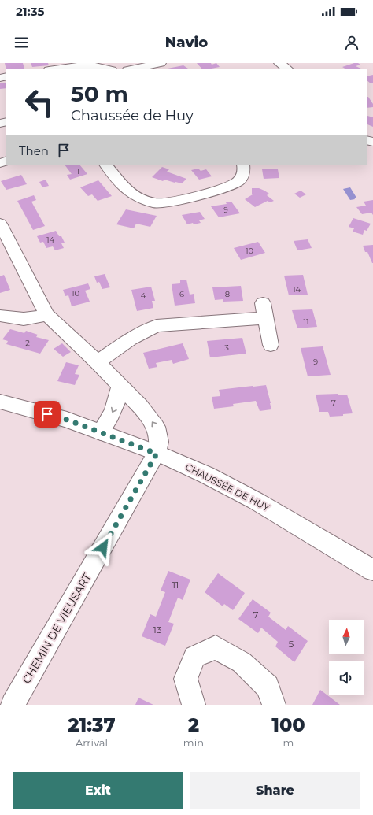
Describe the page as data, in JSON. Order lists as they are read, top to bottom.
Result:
{
  "streets": {
    "street": ["CHAUSSÉE DE HUY", "CHEMIN DE VIEUSART"]
  },
  "crossings": [
    ["CHAUSSÉE DE HUY", "CHEMIN DE VIEUSART"]
  ],
  "house_numbers": [
    "1",
    "9",
    "14",
    "10",
    "14",
    "10",
    "6",
    "8",
    "4",
    "11",
    "2",
    "3",
    "9",
    "7",
    "11",
    "7",
    "13",
    "5"
  ],
  "north": "top",
  "page": {
    "status": "21:35",
    "header": "Navio",
    "turn": ["50 m", "Chaussée de Huy"],
    "then": "Then",
    "eta": [
      "21:37",
      "Arrival",
      "2",
      "min",
      "100",
      "m"
    ],
    "buttons": ["Exit", "Share"]
  }
}
